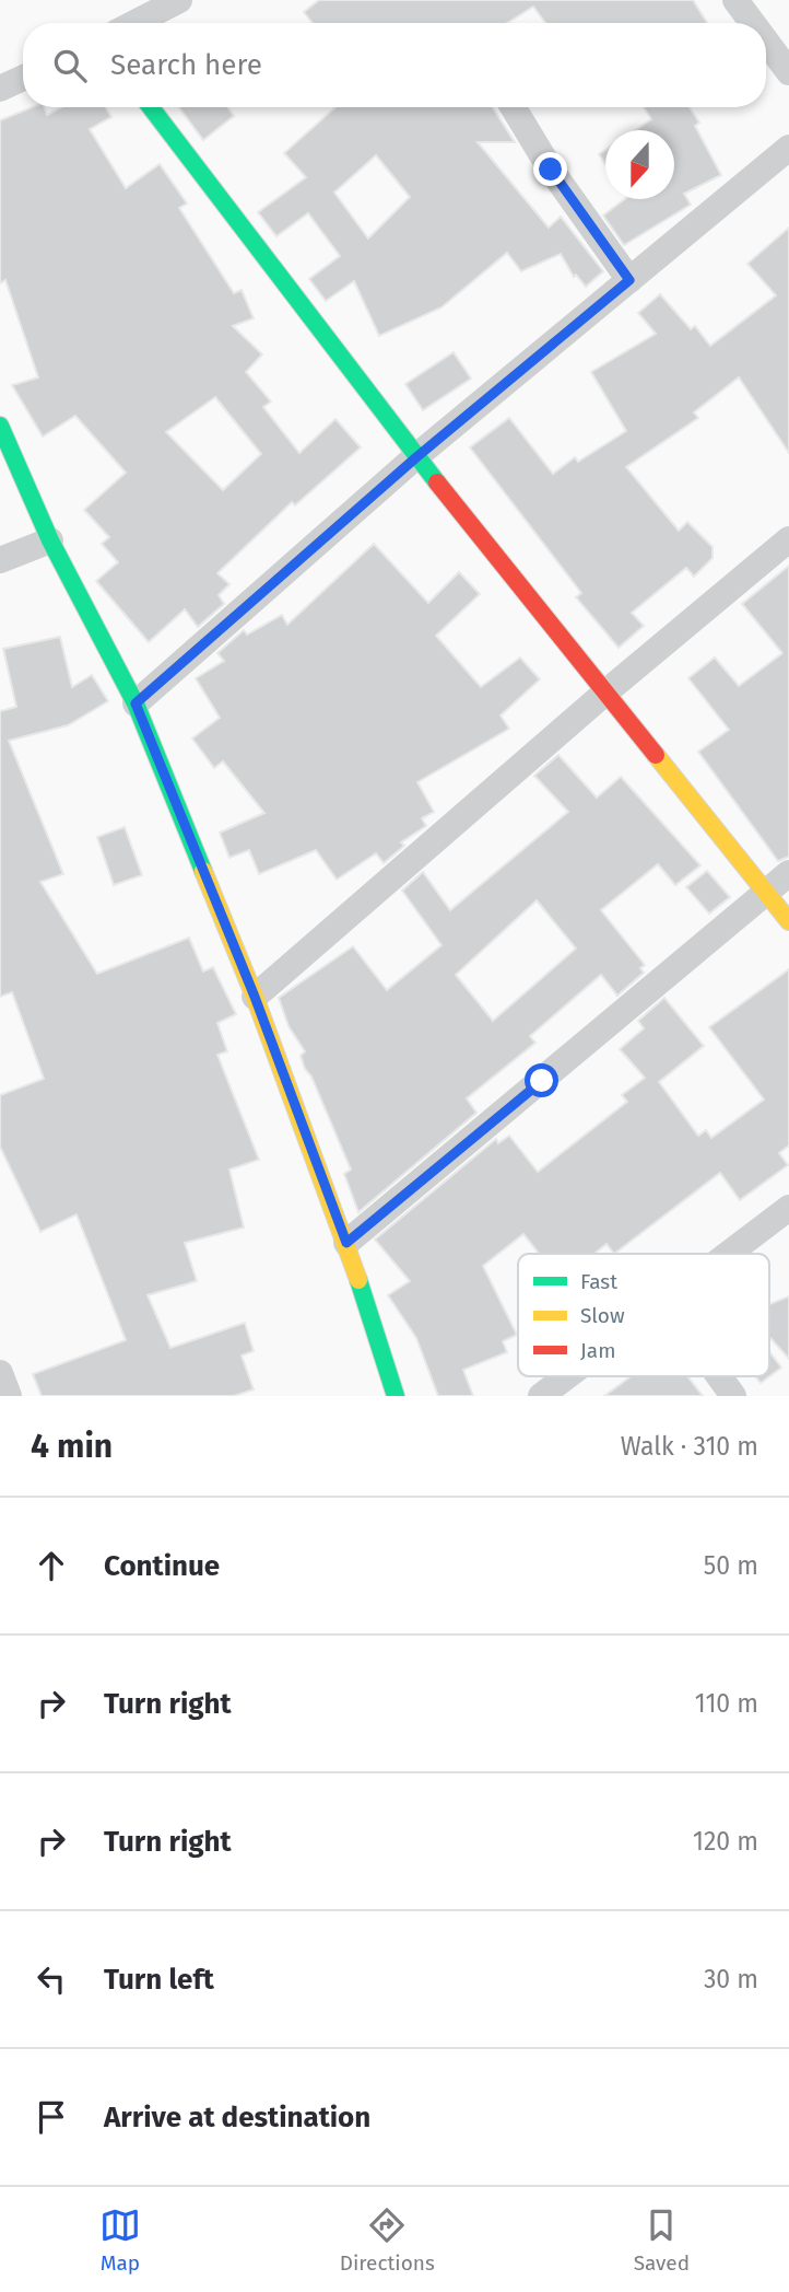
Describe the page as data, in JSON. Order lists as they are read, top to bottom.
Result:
{
  "legend": ["Fast", "Slow", "Jam"],
  "north": "bottom",
  "page": {
    "search": "Search here",
    "heading": ["4 min", "Walk · 310 m"],
    "list": [
      ["Continue", "50 m"],
      ["Turn right", "110 m"],
      ["Turn right", "120 m"],
      ["Turn left", "30 m"],
      "Arrive at destination"
    ],
    "nav": ["Map", "Directions", "Saved"]
  }
}
